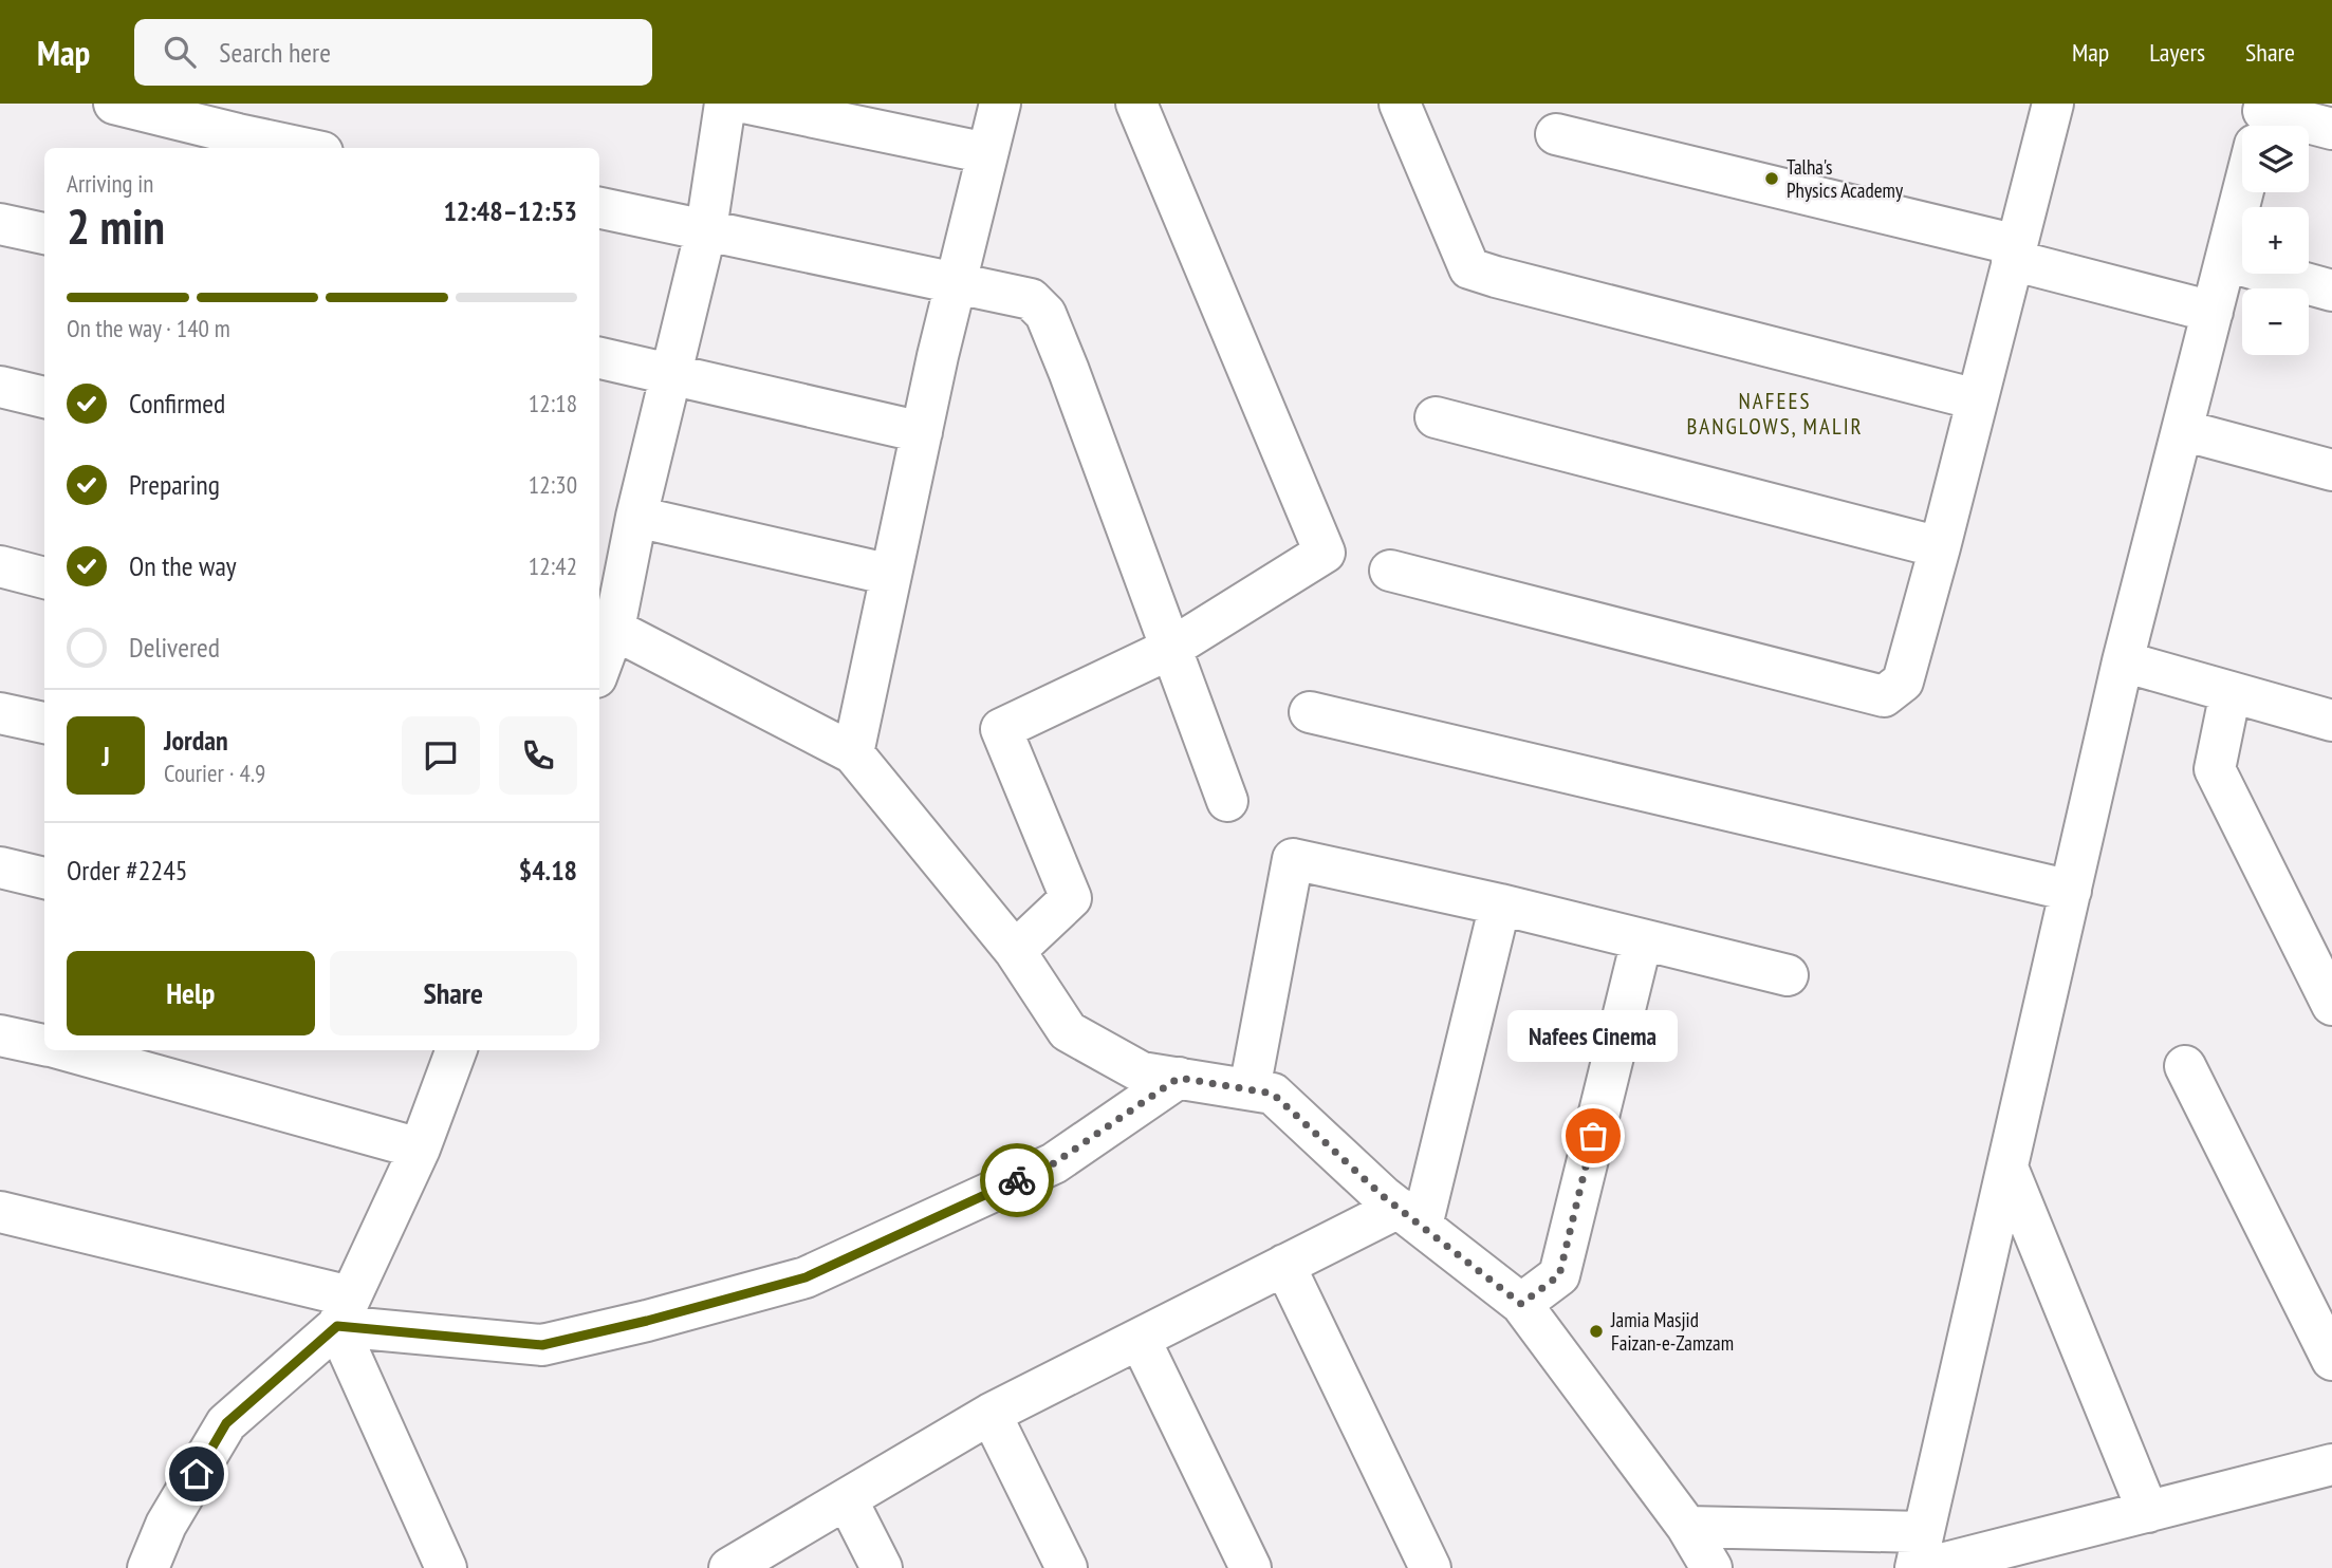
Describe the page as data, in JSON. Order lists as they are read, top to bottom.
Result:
{
  "districts": ["NAFEES BANGLOWS, MALIR"],
  "places": ["Talha's Physics Academy", "Nafees Cinema", "Jamia Masjid Faizan-e-Zamzam"],
  "page": {
    "header": "Map",
    "search": "Search here",
    "nav": ["Map", "Layers", "Share"],
    "map_buttons": ["+", "−"],
    "heading": ["2 min", "Arriving in", "12:48–12:53"],
    "panel": [
      "Jordan",
      "Courier · 4.9",
      "Order #2245",
      "$4.18"
    ],
    "bar": "On the way · 140 m",
    "list": [
      ["Confirmed", "12:18"],
      ["Preparing", "12:30"],
      ["On the way", "12:42"],
      "Delivered"
    ],
    "round": "J",
    "buttons": ["Help", "Share"],
    "bubble": "Nafees Cinema"
  }
}
